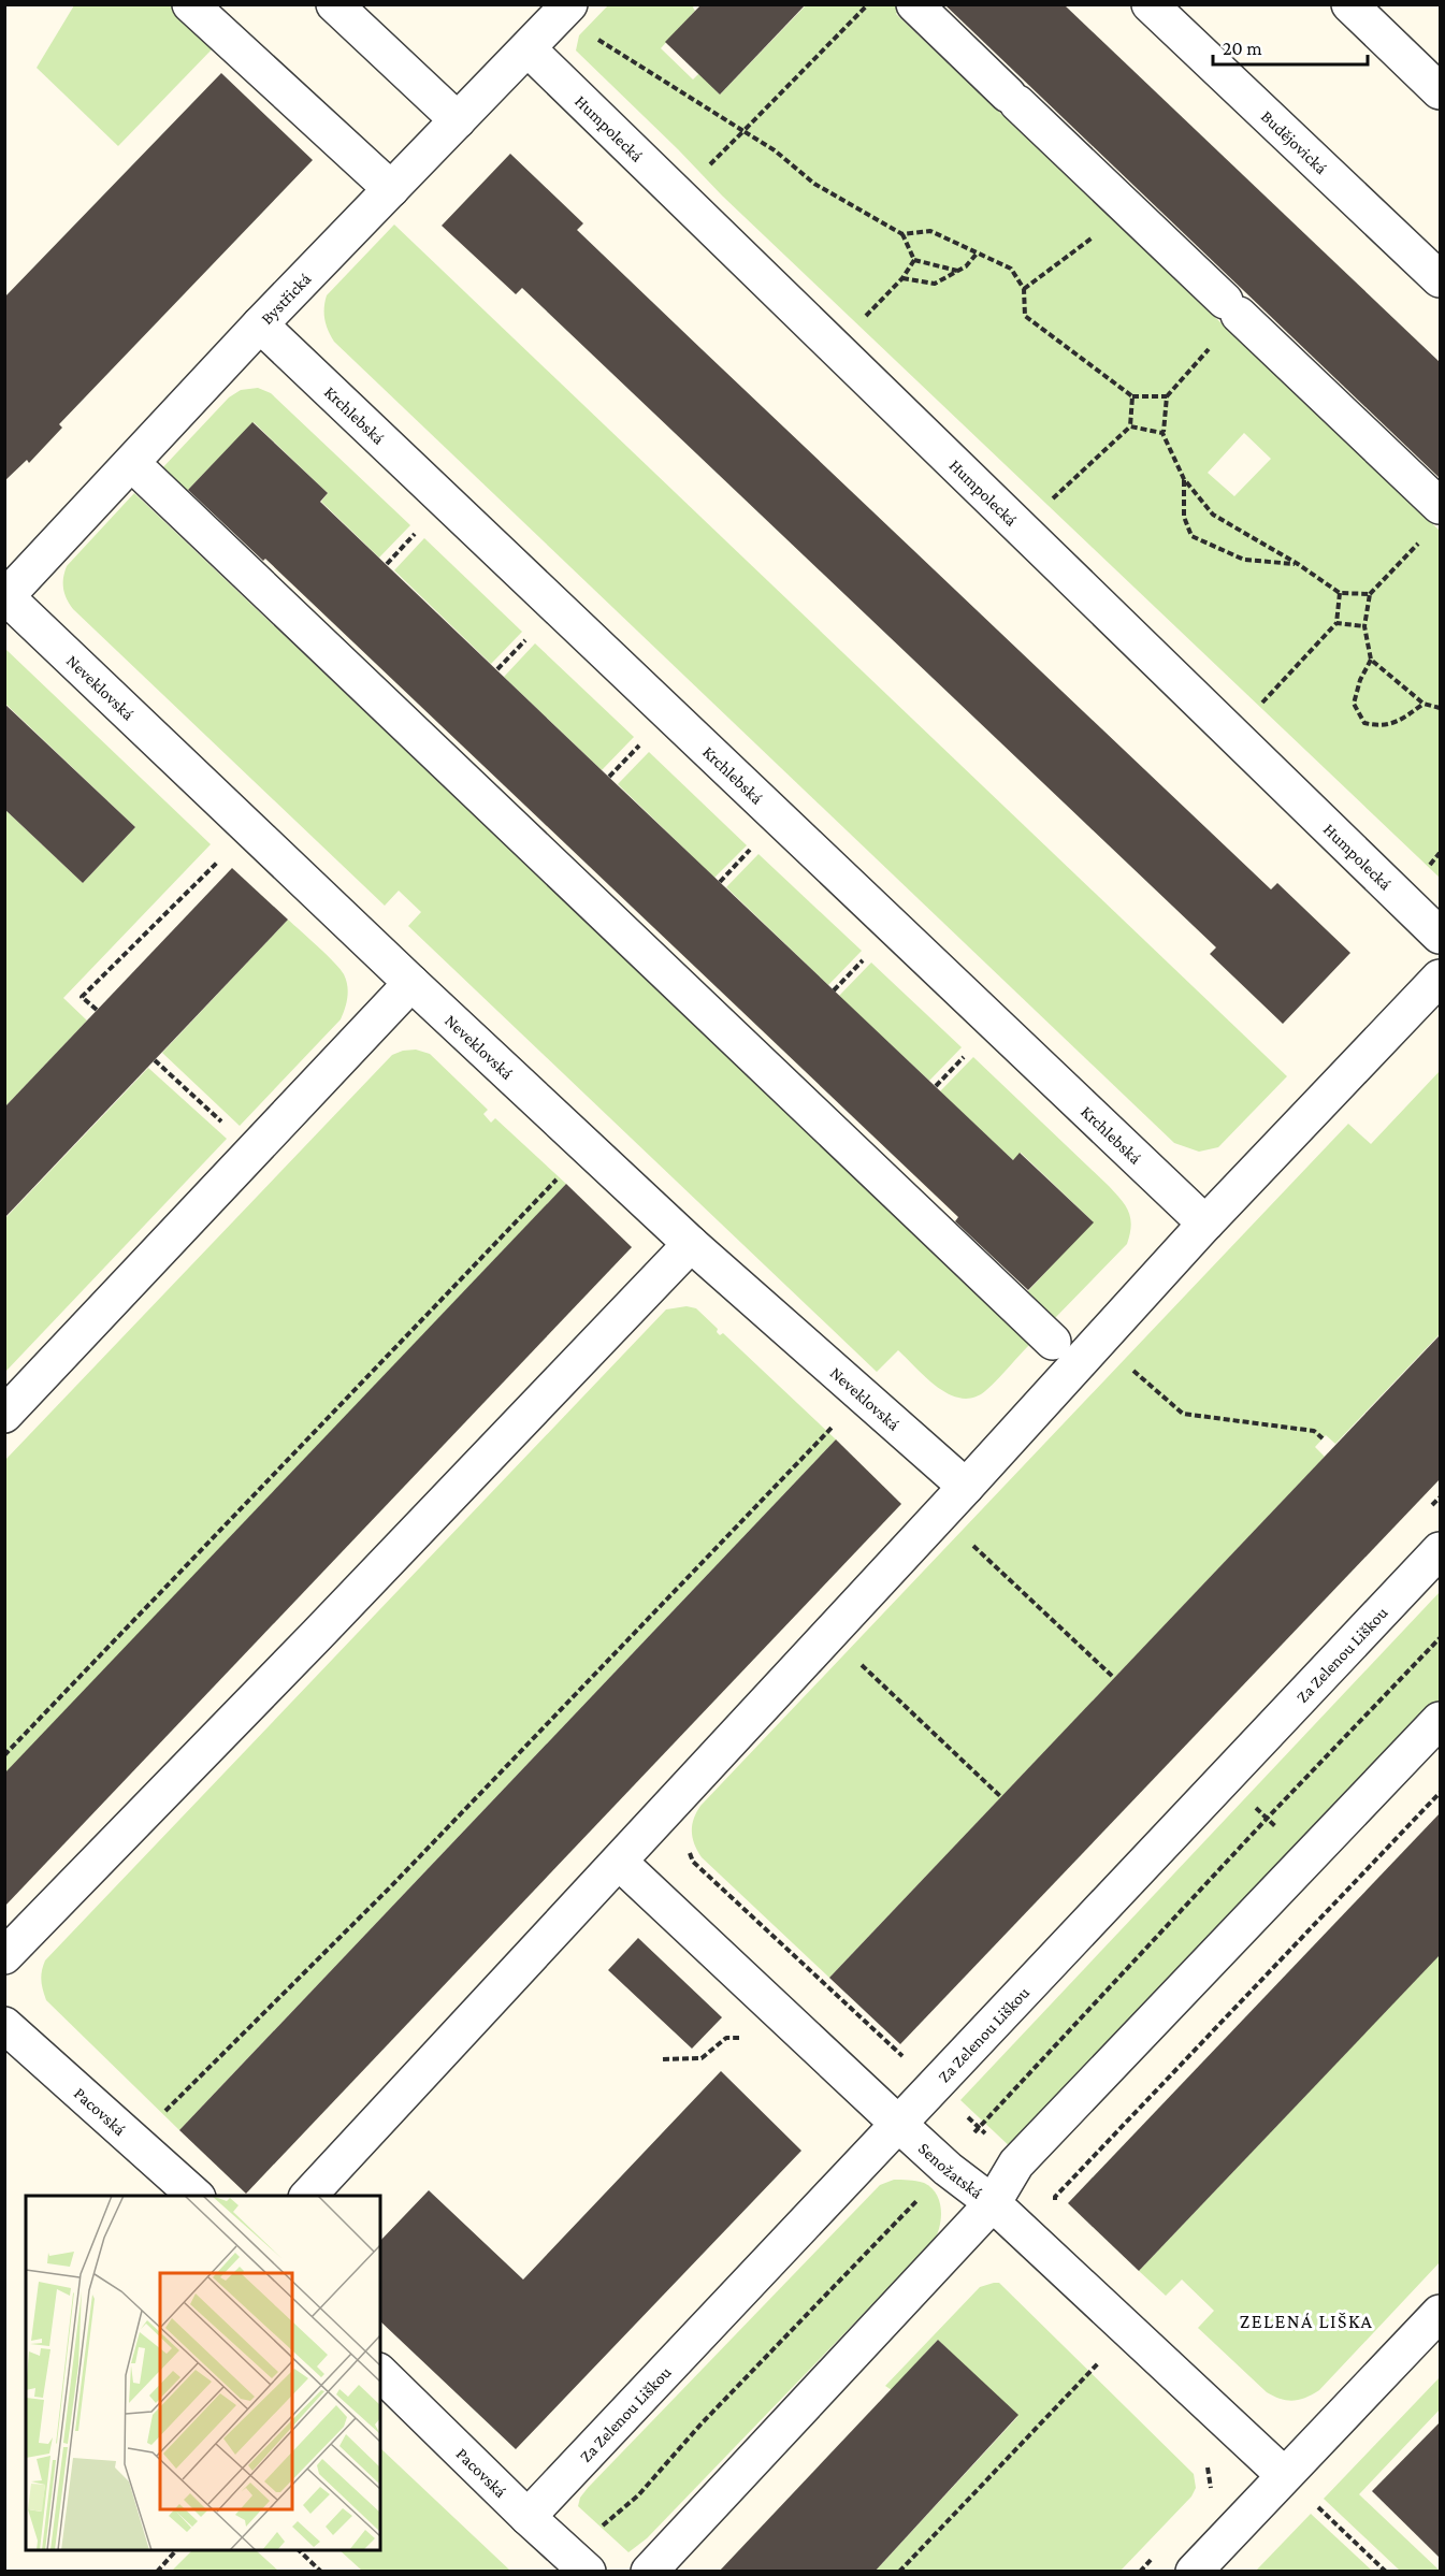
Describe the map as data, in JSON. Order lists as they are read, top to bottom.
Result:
{
  "streets": {
    "street": [
      "Humpolecká",
      "Budějovická",
      "Bystřická",
      "Krchlebská",
      "Neveklovská",
      "Za Zelenou Liškou",
      "Pacovská",
      "Senožatská"
    ]
  },
  "crossings": [
    ["Humpolecká", "Bystřická"],
    ["Bystřická", "Krchlebská"],
    ["Bystřická", "Neveklovská"],
    ["Za Zelenou Liškou", "Pacovská"],
    ["Za Zelenou Liškou", "Senožatská"]
  ],
  "districts": ["ZELENÁ LIŠKA"],
  "scale_bar": "20 m"
}
